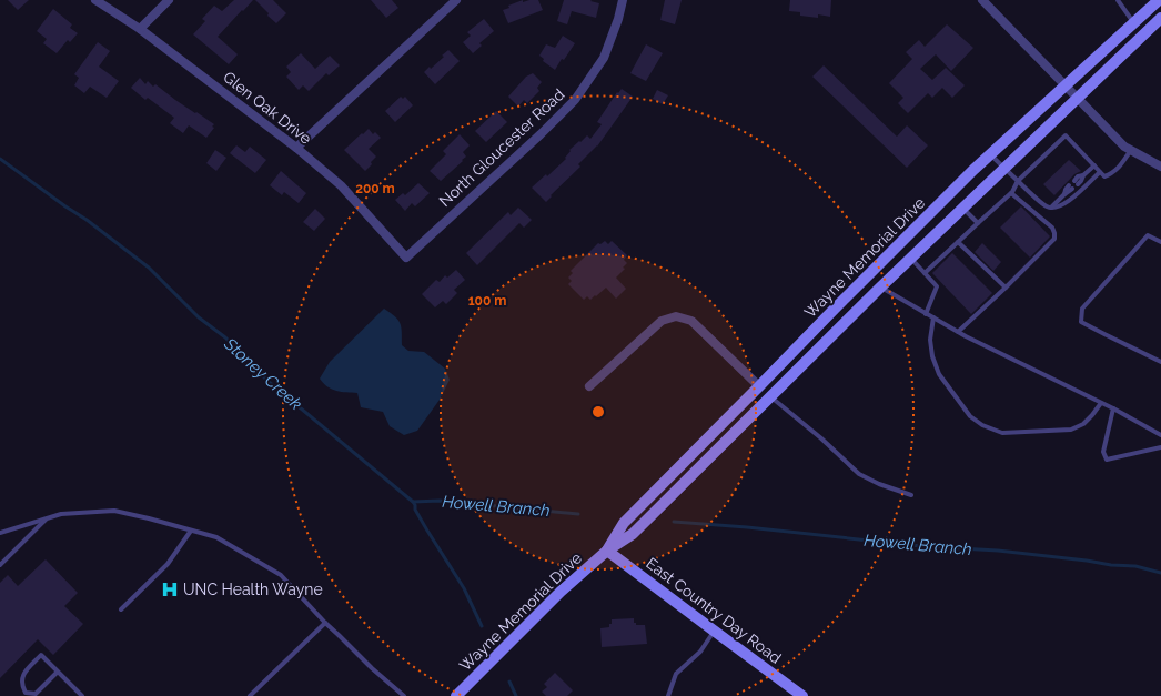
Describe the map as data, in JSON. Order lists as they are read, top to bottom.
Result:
{
  "streets": {
    "main road": ["Wayne Memorial Drive", "East Country Day Road"],
    "street": ["Glen Oak Drive", "North Gloucester Road"]
  },
  "crossings": [
    ["Glen Oak Drive", "North Gloucester Road"],
    ["Wayne Memorial Drive", "East Country Day Road"]
  ],
  "water": ["Stoney Creek", "Howell Branch"],
  "places": {
    "hospital": ["UNC Health Wayne"]
  },
  "rings": ["200 m", "100 m"]
}
